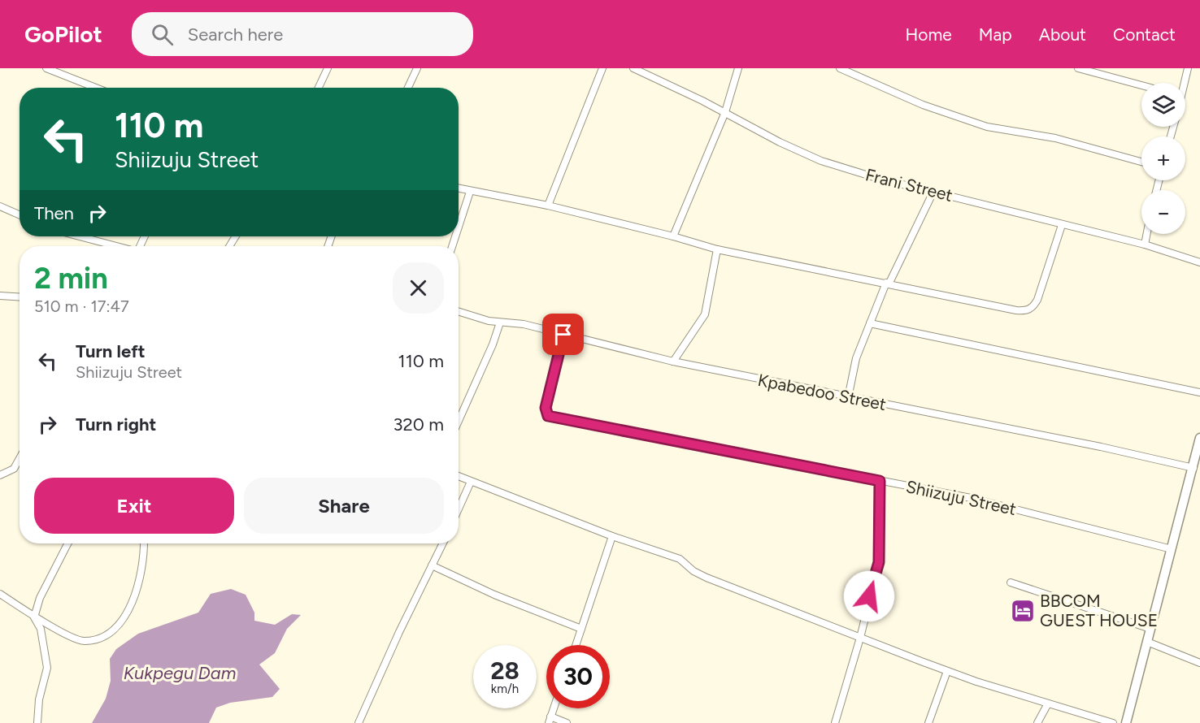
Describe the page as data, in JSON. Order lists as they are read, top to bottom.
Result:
{
  "streets": {
    "street": ["Frani Street", "Kpabedoo Street", "Shiizuju Street"]
  },
  "crossings": [
    ["Kpabedoo Street", "Shiizuju Street"]
  ],
  "water": ["Kukpegu Dam"],
  "places": {
    "hotel": ["BBCOM GUEST HOUSE"]
  },
  "page": {
    "header": "GoPilot",
    "search": "Search here",
    "nav": [
      "Home",
      "Map",
      "About",
      "Contact"
    ],
    "map_buttons": ["+", "−"],
    "turn": ["110 m", "Shiizuju Street"],
    "then": "Then",
    "heading": ["2 min", "510 m · 17:47"],
    "list": [
      {
        "name": "Turn left",
        "note": "Shiizuju Street",
        "value": "110 m"
      },
      {
        "name": "Turn right",
        "value": "320 m"
      }
    ],
    "buttons": ["Exit", "Share"],
    "speed": "28 km/h",
    "limit": "30"
  }
}
